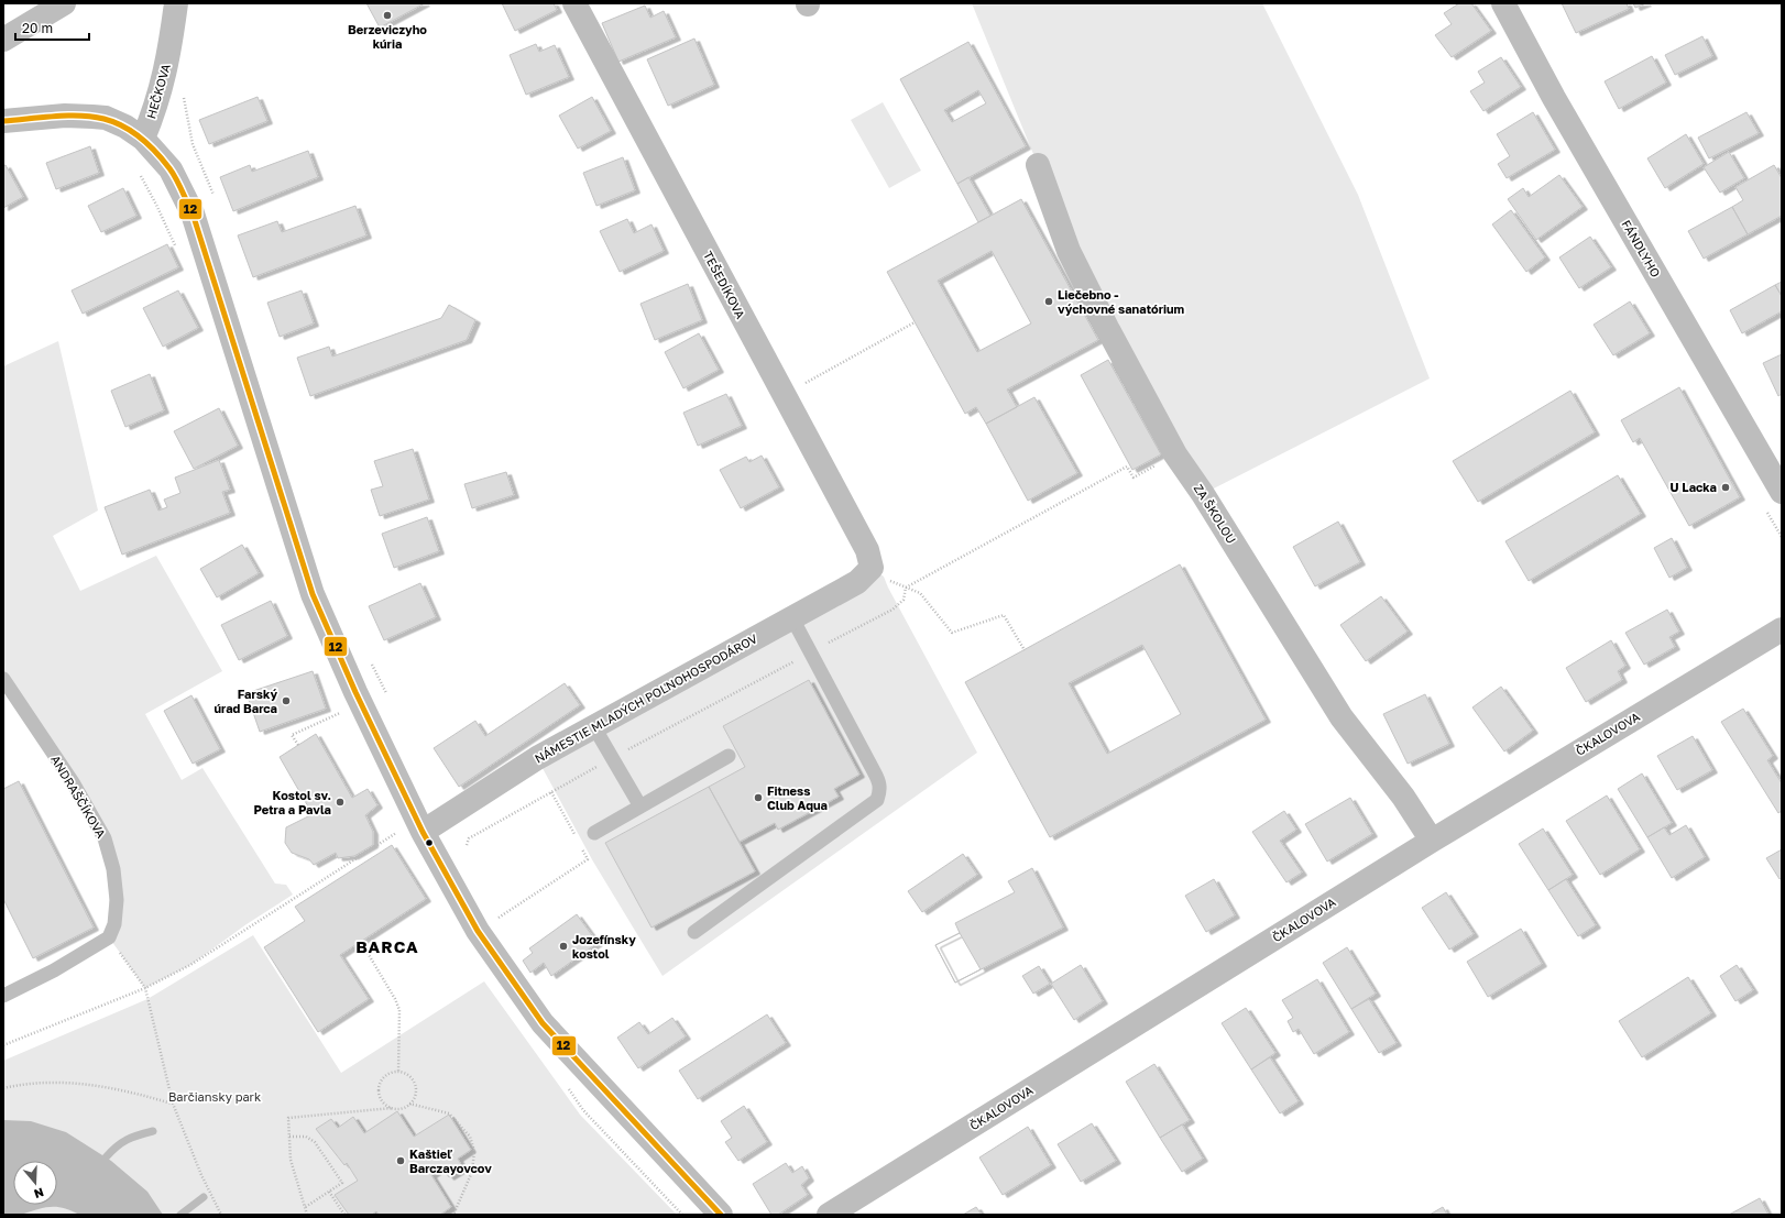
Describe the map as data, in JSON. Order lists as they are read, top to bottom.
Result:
{
  "streets": {
    "street": [
      "HEČKOVA",
      "FÁNDLYHO",
      "TEŠEDÍKOVA",
      "ZA ŠKOLOU",
      "NÁMESTIE MLADÝCH POĽNOHOSPODÁROV",
      "ČKALOVOVA"
    ],
    "lane": ["ANDRAŠČÍKOVA"]
  },
  "crossings": [
    ["TEŠEDÍKOVA", "NÁMESTIE MLADÝCH POĽNOHOSPODÁROV"],
    ["ZA ŠKOLOU", "ČKALOVOVA"]
  ],
  "districts": ["BARCA"],
  "parks": ["Barčiansky park"],
  "places": [
    "Berzeviczyho kúria",
    "Liečebno - výchovné sanatórium",
    "U Lacka",
    "Farský úrad Barca",
    "Fitness Club Aqua",
    "Kostol sv. Petra a Pavla",
    "Jozefínsky kostol",
    "Kaštieľ Barczayovcov"
  ],
  "lines": ["transit line 12"],
  "scale_bar": "20 m",
  "north": "bottom"
}
